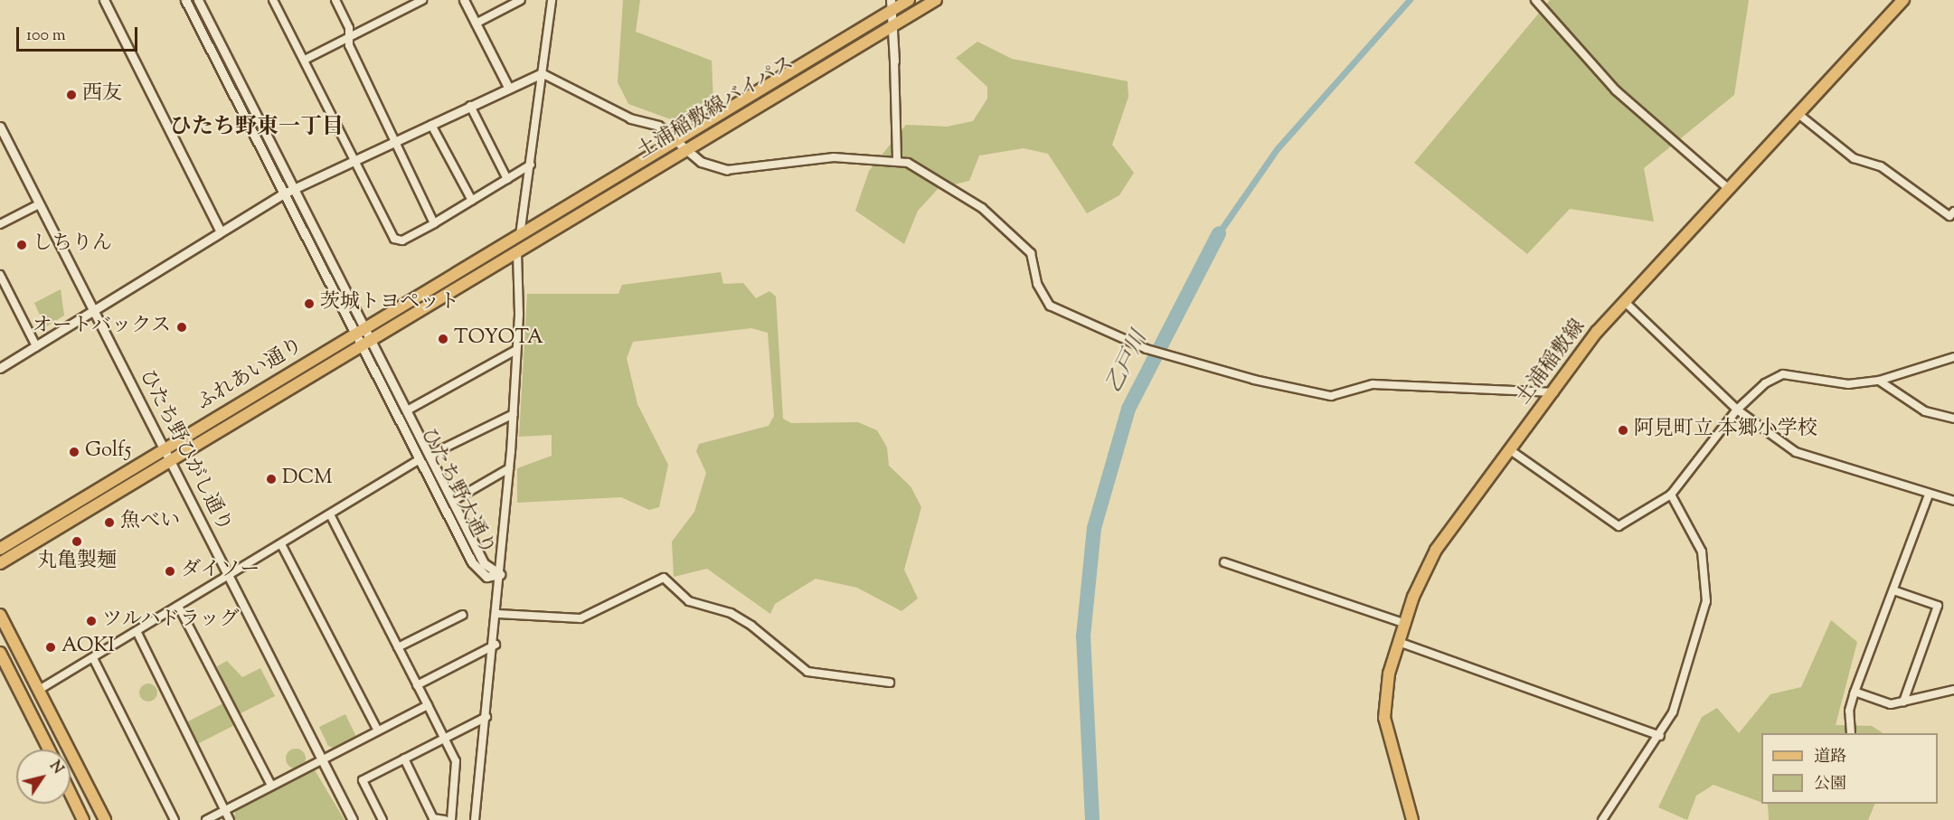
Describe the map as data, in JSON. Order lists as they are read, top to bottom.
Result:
{
  "streets": {
    "main road": ["土浦稲敷線バイパス", "土浦稲敷線", "ふれあい通り"],
    "street": ["ひたち野ひがし通り", "ひたち野大通り"]
  },
  "crossings": [
    ["土浦稲敷線バイパス", "ふれあい通り"],
    ["ふれあい通り", "ひたち野ひがし通り"],
    ["ふれあい通り", "ひたち野大通り"]
  ],
  "districts": ["ひたち野東一丁目"],
  "water": ["乙戸川"],
  "places": [
    "西友",
    "しちりん",
    "茨城トヨペット",
    "オートバックス",
    "TOYOTA",
    "阿見町立 本郷小学校",
    "Golf5",
    "DCM",
    "魚べい",
    "丸亀製麺",
    "ダイソー",
    "ツルハドラッグ",
    "AOKI"
  ],
  "legend": ["道路", "公園"],
  "scale_bar": "100 m",
  "north": "top right"
}
